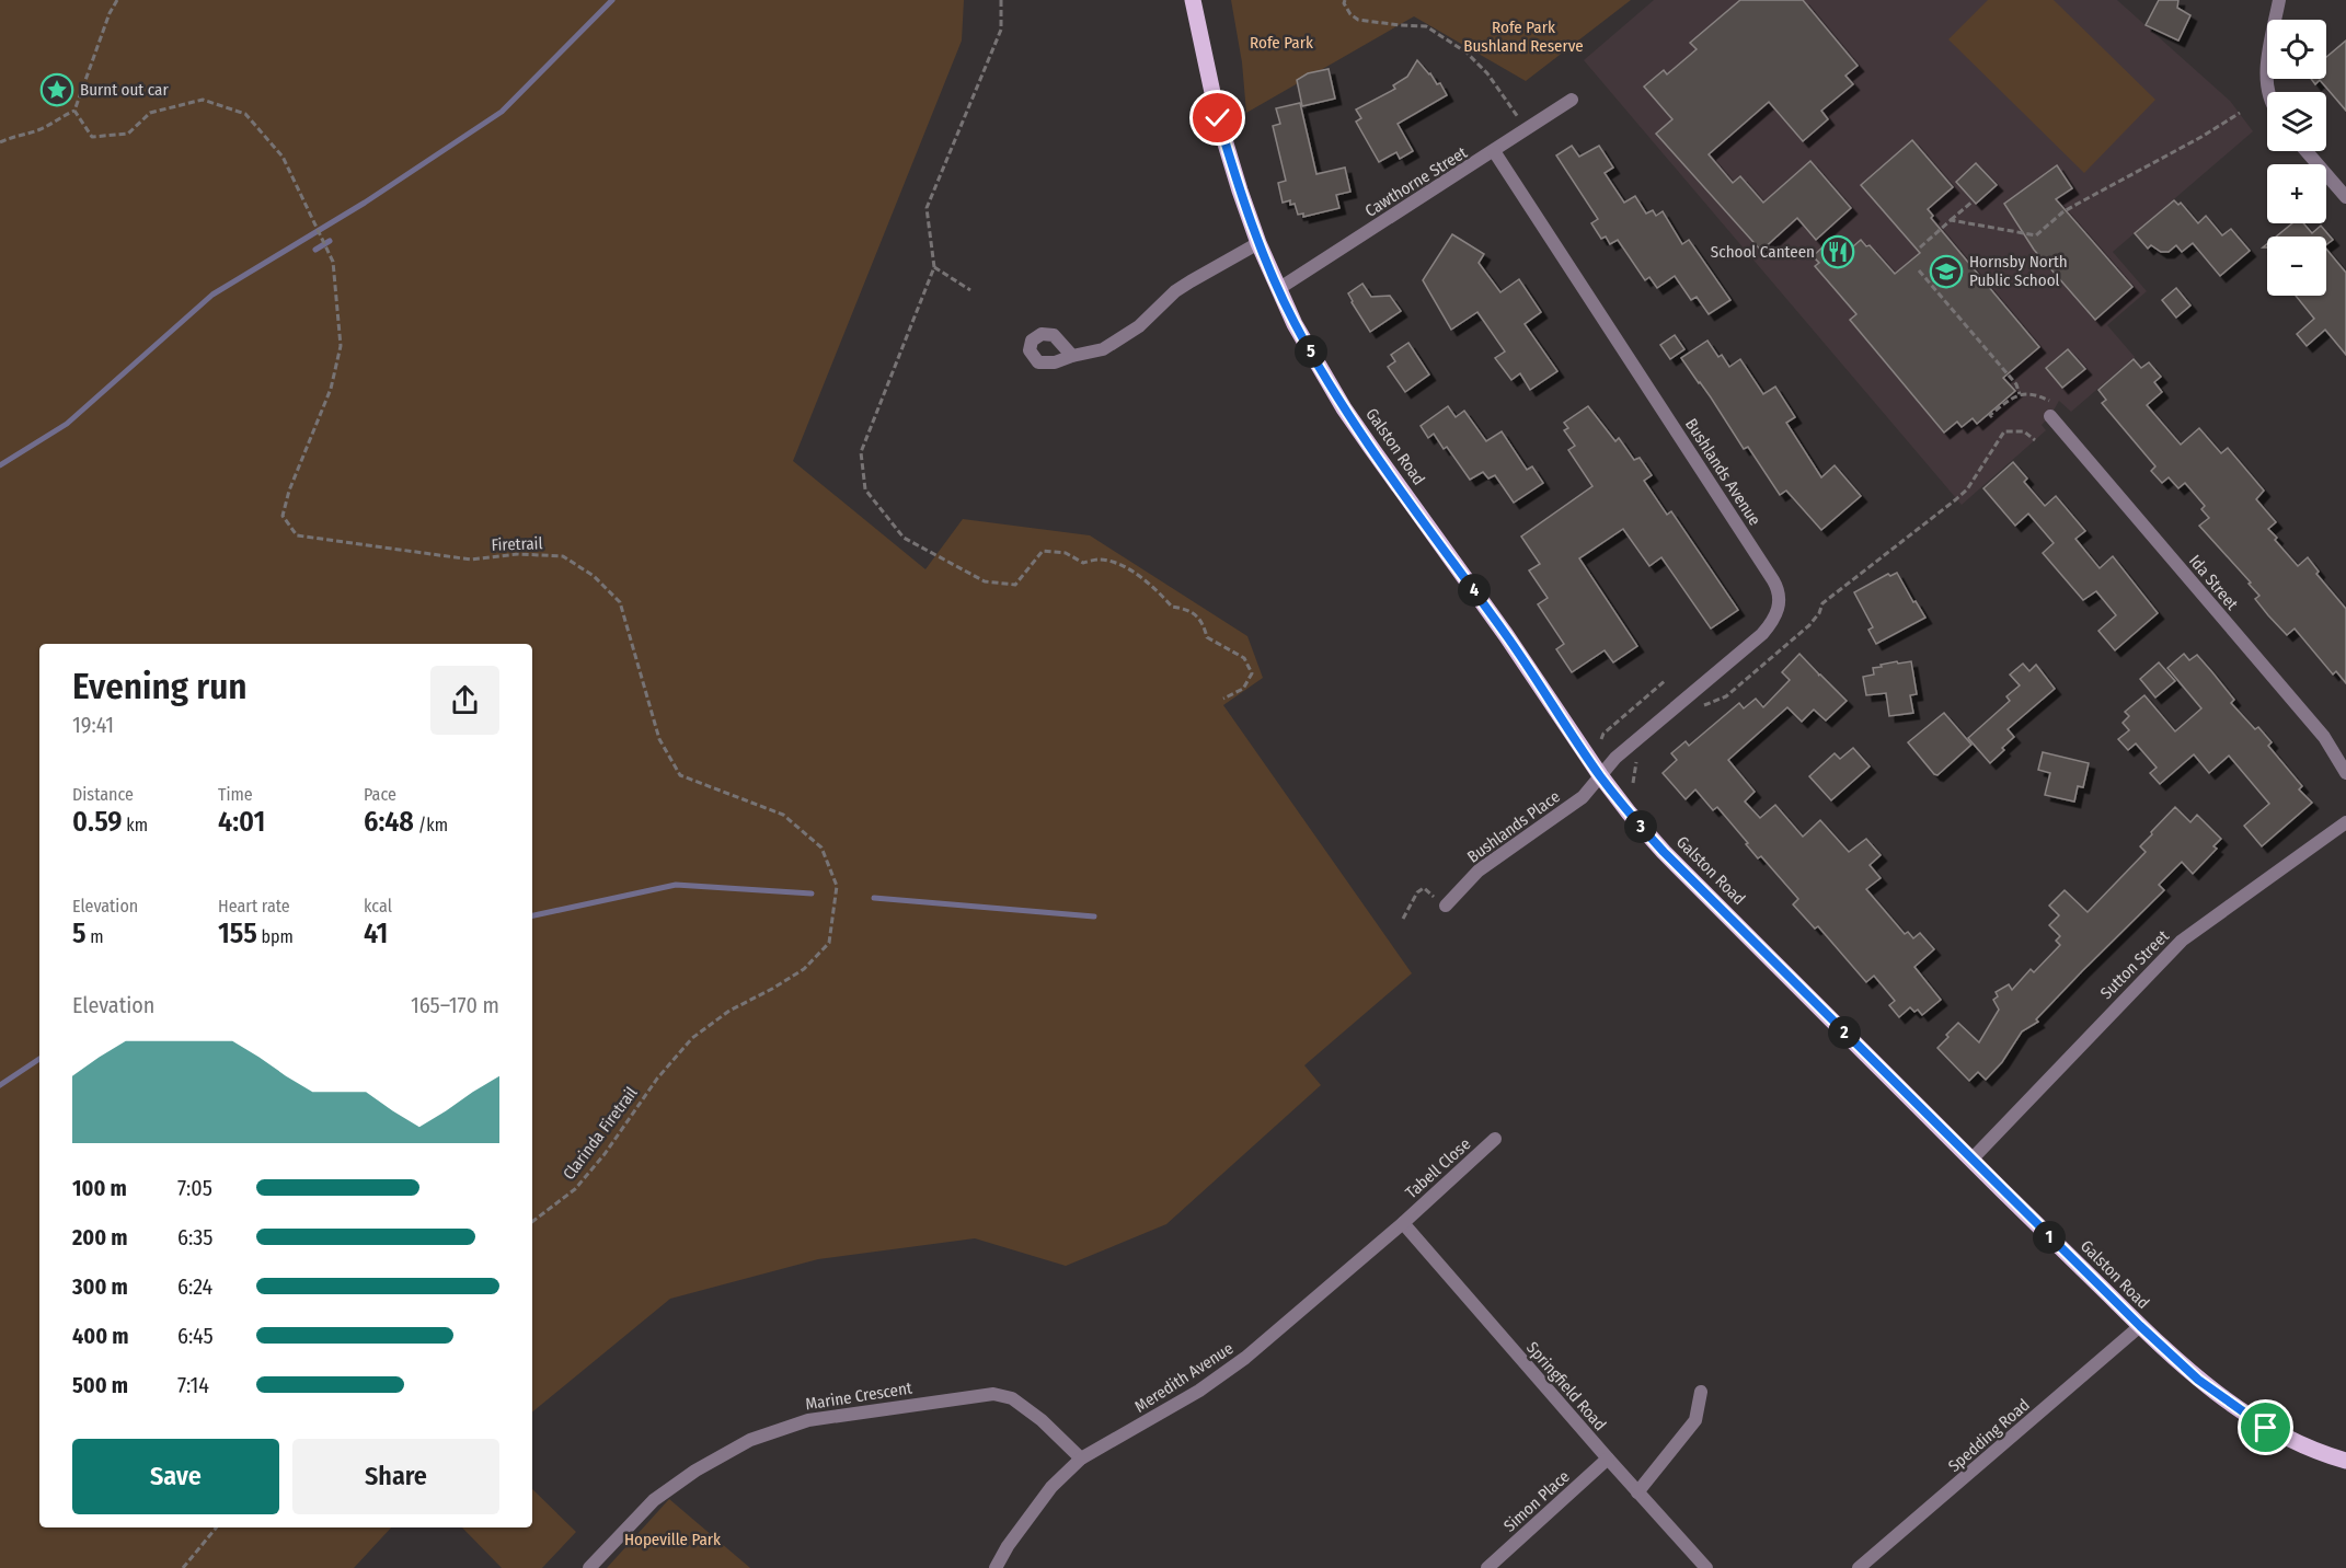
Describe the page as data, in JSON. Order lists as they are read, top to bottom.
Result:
{
  "streets": {
    "main road": ["Galston Road"],
    "street": [
      "Cawthorne Street",
      "Bushlands Avenue",
      "Ida Street",
      "Bushlands Place",
      "Sutton Street",
      "Tabell Close",
      "Meredith Avenue",
      "Springfield Road",
      "Marine Crescent",
      "Spedding Road",
      "Simon Place"
    ],
    "path": ["Firetrail", "Clarinda Firetrail"]
  },
  "crossings": [
    ["Cawthorne Street", "Galston Road"],
    ["Cawthorne Street", "Bushlands Avenue"],
    ["Galston Road", "Bushlands Avenue"],
    ["Galston Road", "Bushlands Place"],
    ["Galston Road", "Sutton Street"],
    ["Galston Road", "Spedding Road"],
    ["Bushlands Avenue", "Bushlands Place"],
    ["Firetrail", "Clarinda Firetrail"],
    ["Tabell Close", "Meredith Avenue"],
    ["Tabell Close", "Springfield Road"],
    ["Meredith Avenue", "Springfield Road"],
    ["Meredith Avenue", "Marine Crescent"],
    ["Springfield Road", "Simon Place"]
  ],
  "parks": ["Rofe Park Bushland Reserve", "Rofe Park", "Hopeville Park"],
  "places": {
    "place": ["Burnt out car"],
    "restaurant": ["School Canteen"],
    "school or university": ["Hornsby North Public School"]
  },
  "page": {
    "map_buttons": ["+", "−"],
    "pins": [
      "5",
      "4",
      "3",
      "2",
      "1"
    ],
    "heading": ["Evening run", "19:41"],
    "stats": [
      ["Distance", "0.59 km"],
      ["Time", "4:01"],
      ["Pace", "6:48 /km"],
      ["Elevation", "5 m"],
      ["Heart rate", "155 bpm"],
      ["kcal", "41"]
    ],
    "chart": ["Elevation", "165–170 m"],
    "list": [
      {
        "name": "100 m",
        "note": "7:05"
      },
      {
        "name": "200 m",
        "note": "6:35"
      },
      {
        "name": "300 m",
        "note": "6:24"
      },
      {
        "name": "400 m",
        "note": "6:45"
      },
      {
        "name": "500 m",
        "note": "7:14"
      }
    ],
    "buttons": ["Save", "Share"]
  }
}
